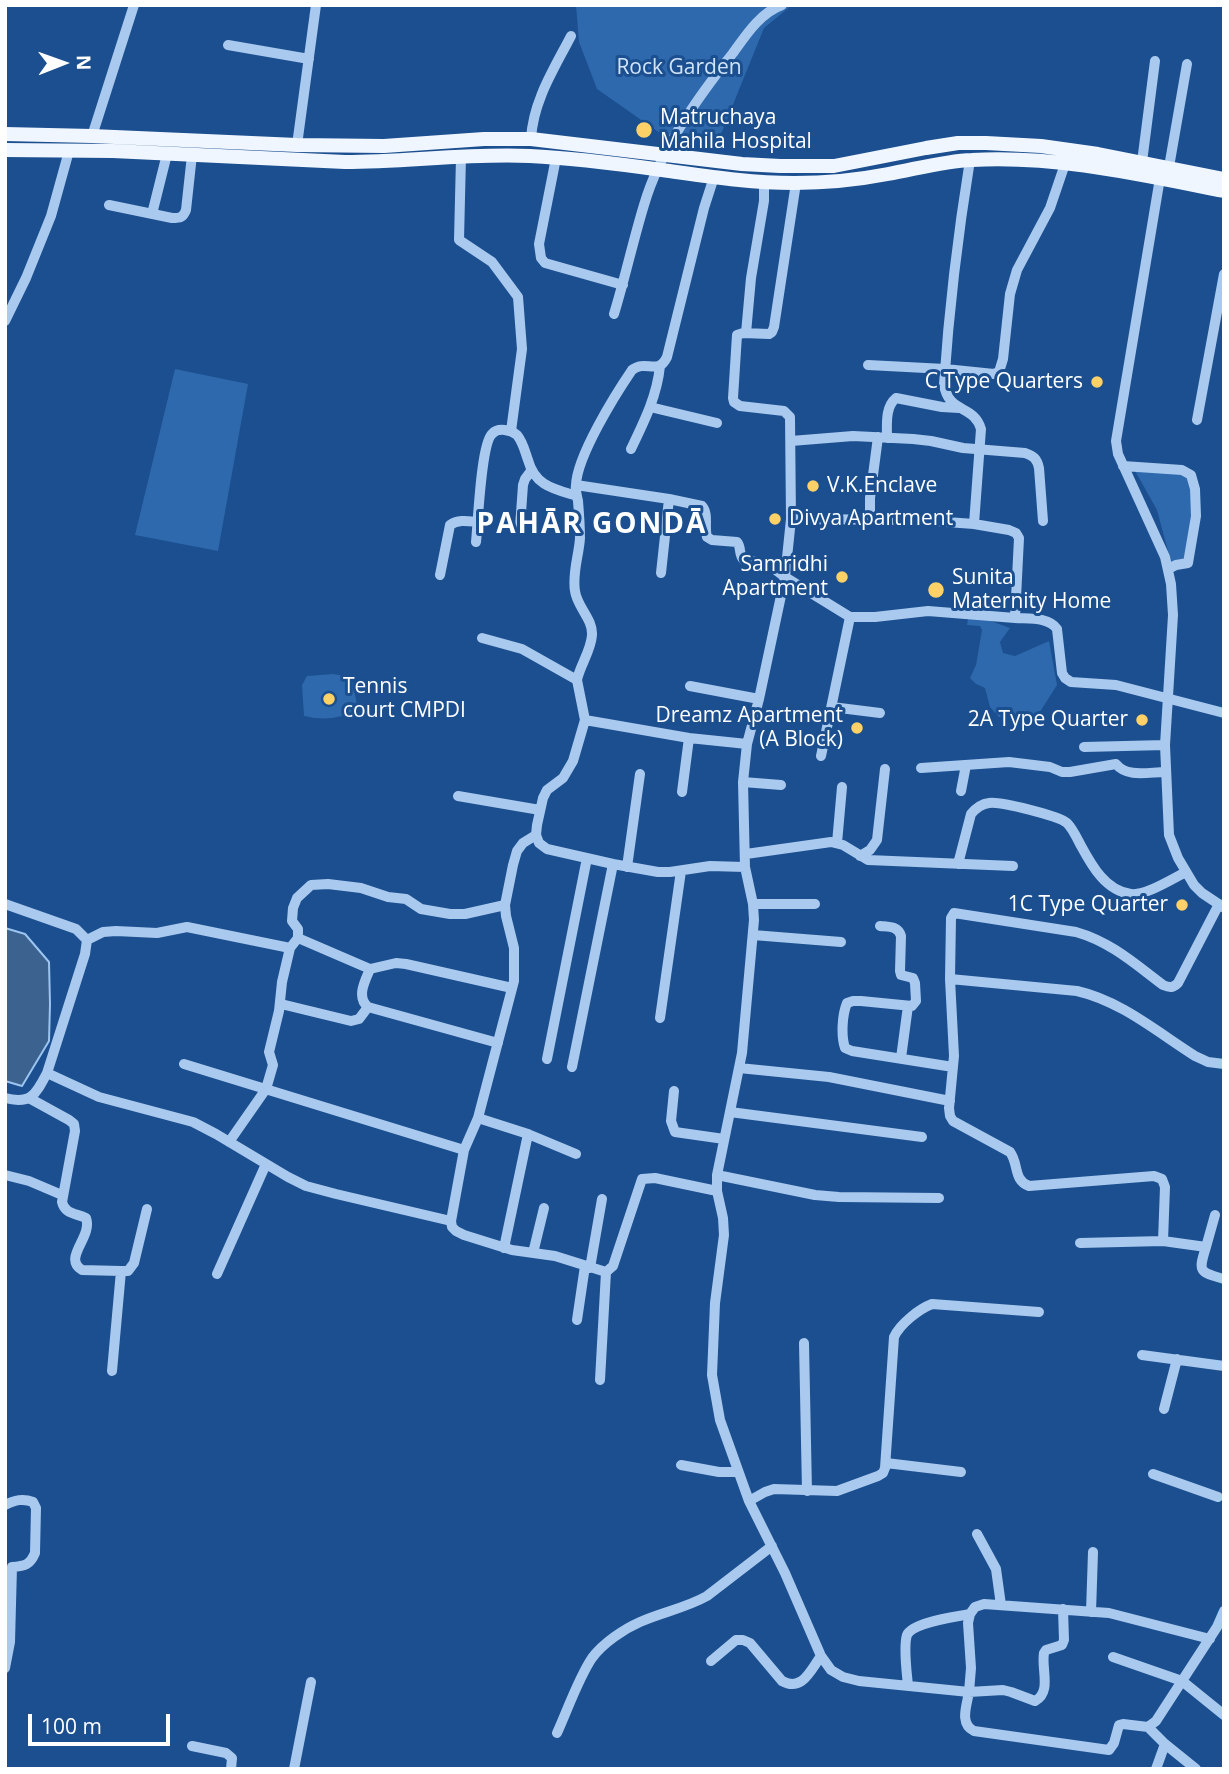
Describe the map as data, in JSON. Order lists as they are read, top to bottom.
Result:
{
  "districts": ["PAHĀR GONDĀ"],
  "parks": ["Rock Garden"],
  "places": [
    "Matruchaya Mahila Hospital",
    "C Type Quarters",
    "V.K.Enclave",
    "Divya Apartment",
    "Samridhi Apartment",
    "Sunita Maternity Home",
    "Tennis court CMPDI",
    "2A Type Quarter",
    "Dreamz Apartment (A Block)",
    "1C Type Quarter"
  ],
  "scale_bar": "100 m",
  "north": "right"
}
